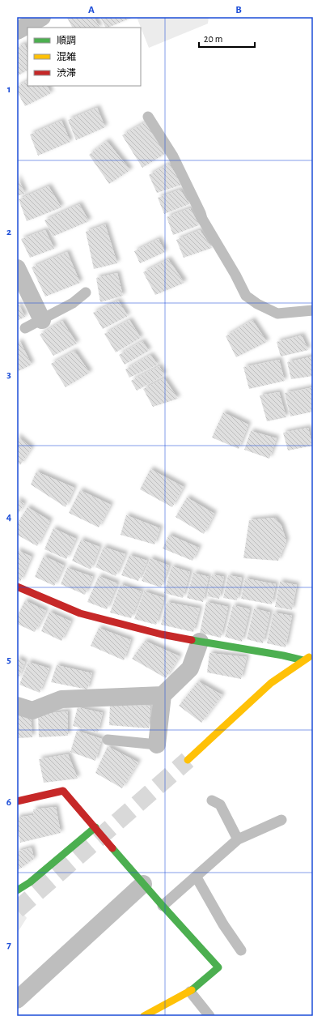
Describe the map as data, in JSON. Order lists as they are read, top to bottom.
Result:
{
  "legend": ["順調", "混雑", "渋滞"],
  "scale_bar": "20 m",
  "grid": {
    "columns": ["A", "B"],
    "rows": [
      "1",
      "2",
      "3",
      "4",
      "5",
      "6",
      "7"
    ]
  }
}
